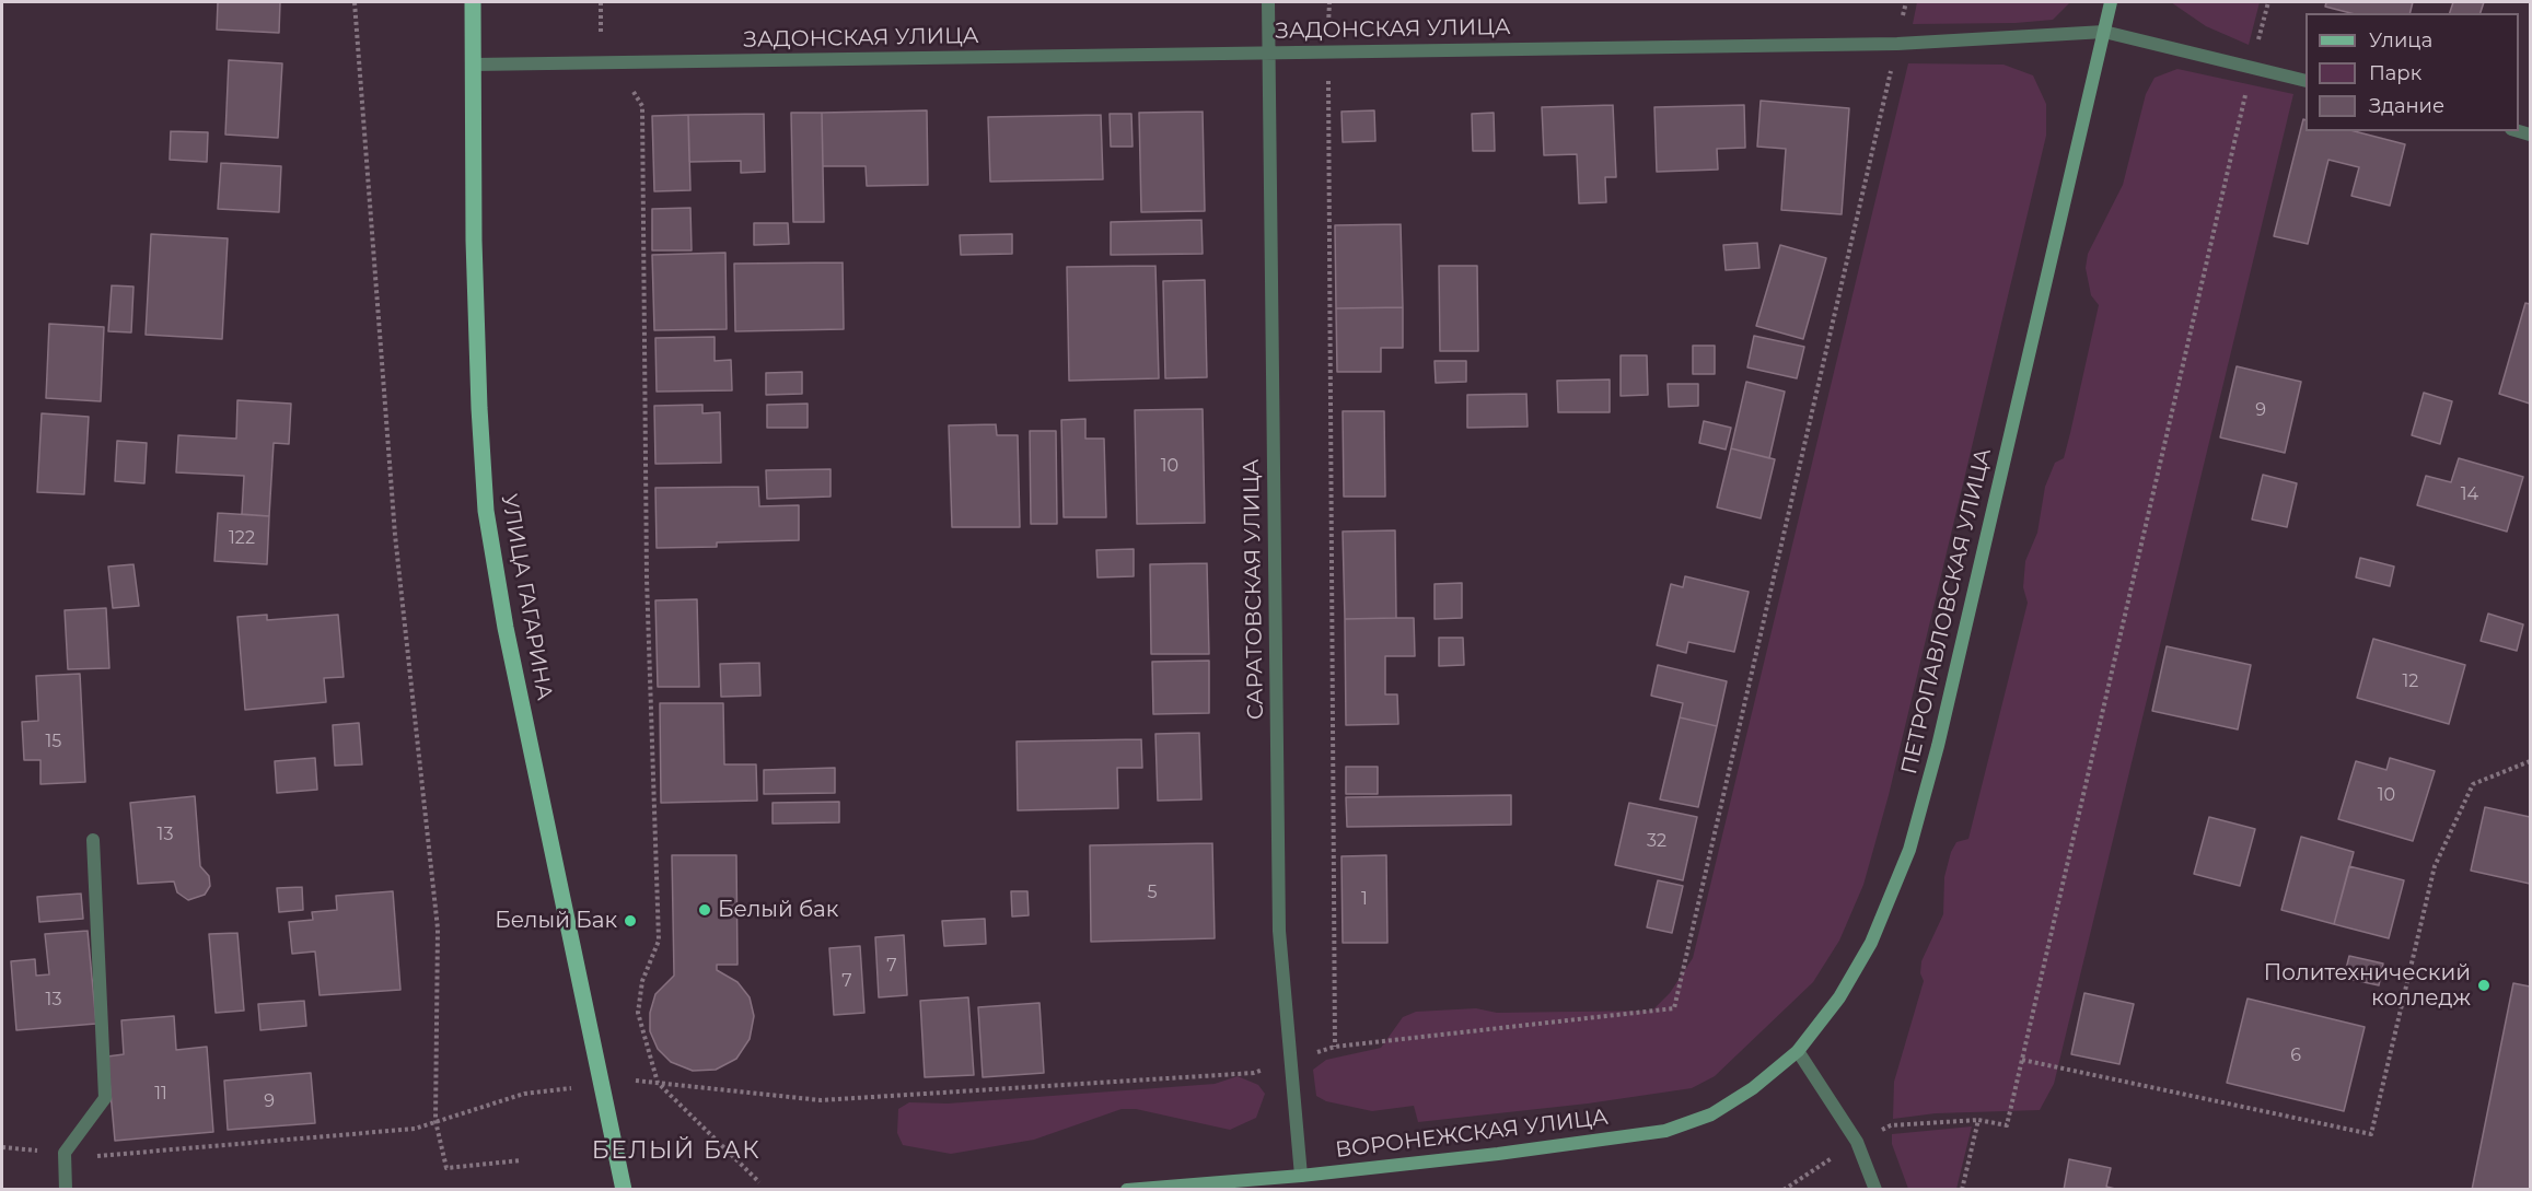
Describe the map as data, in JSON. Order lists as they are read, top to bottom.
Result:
{
  "streets": {
    "main road": ["УЛИЦА ГАГАРИНА", "ПЕТРОПАВЛОВСКАЯ УЛИЦА", "ВОРОНЕЖСКАЯ УЛИЦА"],
    "street": ["ЗАДОНСКАЯ УЛИЦА", "САРАТОВСКАЯ УЛИЦА"]
  },
  "crossings": [
    ["ЗАДОНСКАЯ УЛИЦА", "САРАТОВСКАЯ УЛИЦА"],
    ["ЗАДОНСКАЯ УЛИЦА", "УЛИЦА ГАГАРИНА"],
    ["ЗАДОНСКАЯ УЛИЦА", "ПЕТРОПАВЛОВСКАЯ УЛИЦА"],
    ["САРАТОВСКАЯ УЛИЦА", "ВОРОНЕЖСКАЯ УЛИЦА"],
    ["ПЕТРОПАВЛОВСКАЯ УЛИЦА", "ВОРОНЕЖСКАЯ УЛИЦА"]
  ],
  "districts": ["БЕЛЫЙ БАК"],
  "places": ["Белый бак", "Белый Бак", "Политехнический колледж"],
  "house_numbers": [
    "9",
    "10",
    "14",
    "122",
    "12",
    "15",
    "10",
    "13",
    "32",
    "5",
    "1",
    "7",
    "7",
    "13",
    "6",
    "11",
    "9"
  ],
  "legend": ["Улица", "Парк", "Здание"]
}
